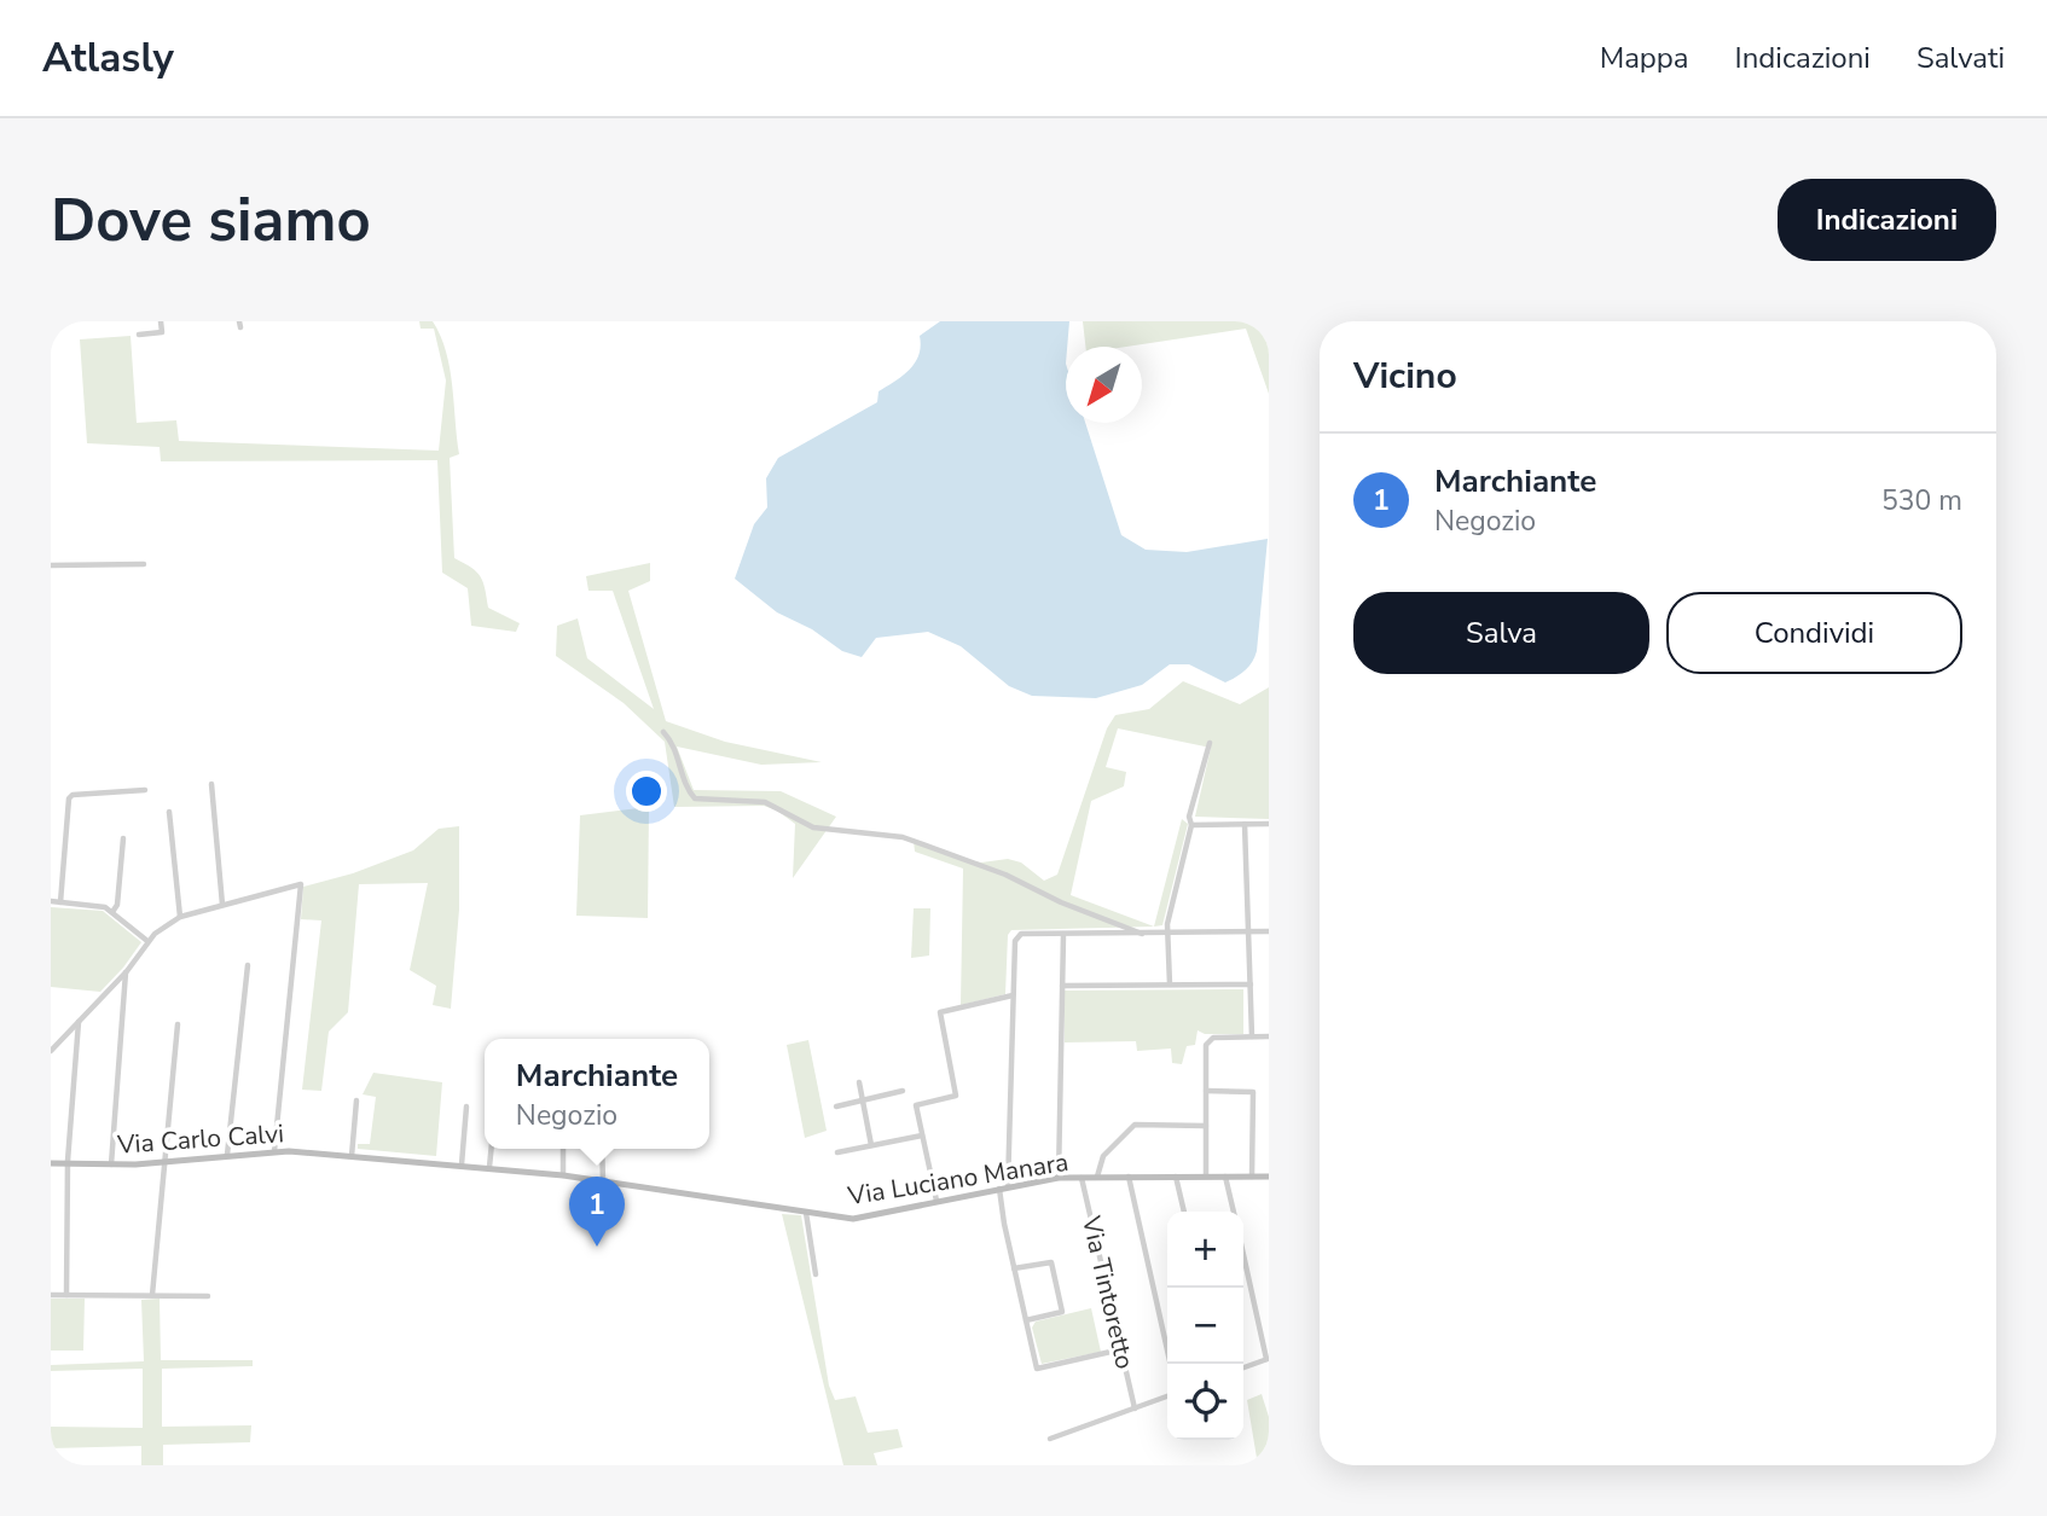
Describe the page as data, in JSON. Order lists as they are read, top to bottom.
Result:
{
  "streets": {
    "street": ["Via Carlo Calvi", "Via Luciano Manara", "Via Tintoretto"]
  },
  "crossings": [
    ["Via Carlo Calvi", "Via Luciano Manara"],
    ["Via Luciano Manara", "Via Tintoretto"]
  ],
  "north": "bottom left",
  "page": {
    "header": "Atlasly",
    "nav": ["Mappa", "Indicazioni", "Salvati"],
    "buttons": [
      "Indicazioni",
      ["Salva", "Condividi"]
    ],
    "title": "Dove siamo",
    "heading": "Vicino",
    "list": [
      {
        "mark": "1",
        "name": "Marchiante",
        "note": "Negozio",
        "value": "530 m"
      }
    ],
    "popup": ["Marchiante", "Negozio"],
    "pins": "1",
    "map_buttons": ["+", "−"]
  }
}
